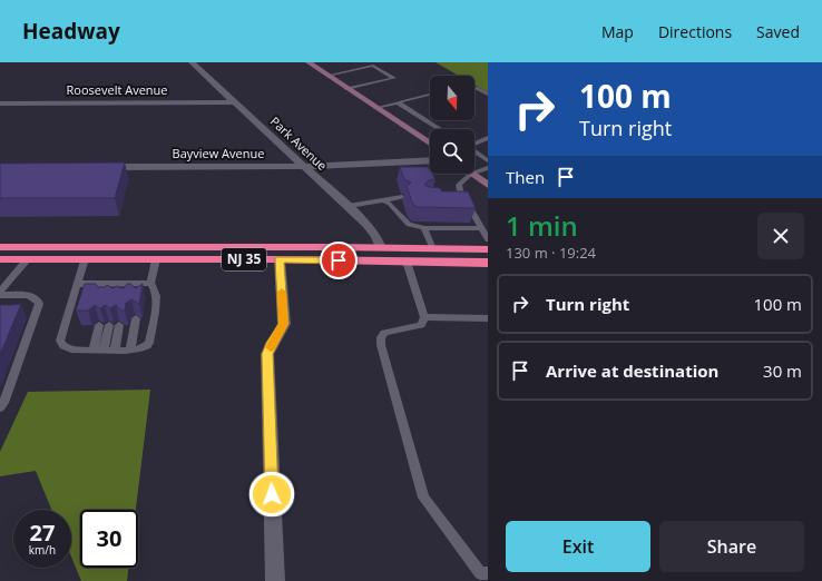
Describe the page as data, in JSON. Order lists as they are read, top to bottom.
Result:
{
  "streets": {
    "highway": ["NJ 35"],
    "street": ["Roosevelt Avenue", "Park Avenue", "Bayview Avenue"]
  },
  "crossings": [
    ["Roosevelt Avenue", "Park Avenue"],
    ["Park Avenue", "Bayview Avenue"],
    ["Park Avenue", "NJ 35"]
  ],
  "north": "bottom",
  "page": {
    "header": "Headway",
    "nav": ["Map", "Directions", "Saved"],
    "turn": ["100 m", "Turn right"],
    "then": "Then",
    "heading": ["1 min", "130 m · 19:24"],
    "list": [
      {
        "name": "Turn right",
        "value": "100 m"
      },
      {
        "name": "Arrive at destination",
        "value": "30 m"
      }
    ],
    "speed": "27 km/h",
    "limit": "30",
    "buttons": ["Exit", "Share"]
  }
}
